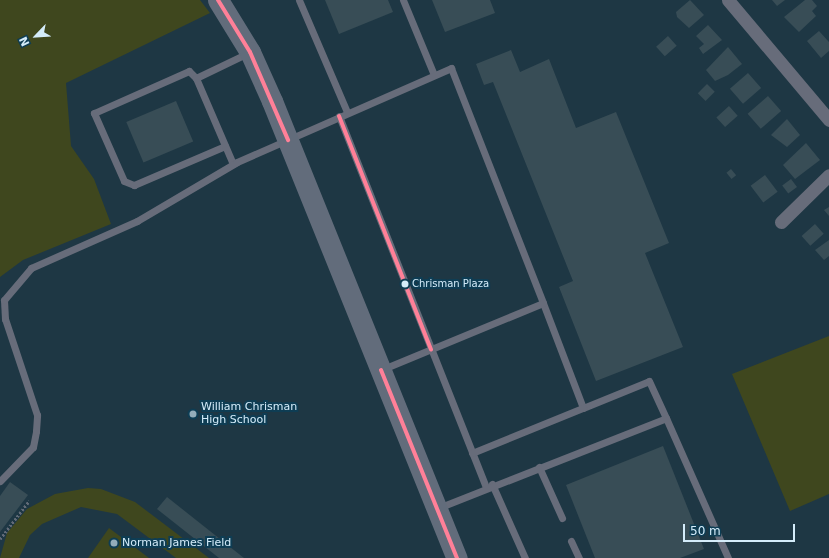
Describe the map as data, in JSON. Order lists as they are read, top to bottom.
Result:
{
  "places": ["Chrisman Plaza", "William Chrisman High School", "Norman James Field"],
  "scale_bar": "50 m",
  "north": "bottom left"
}
